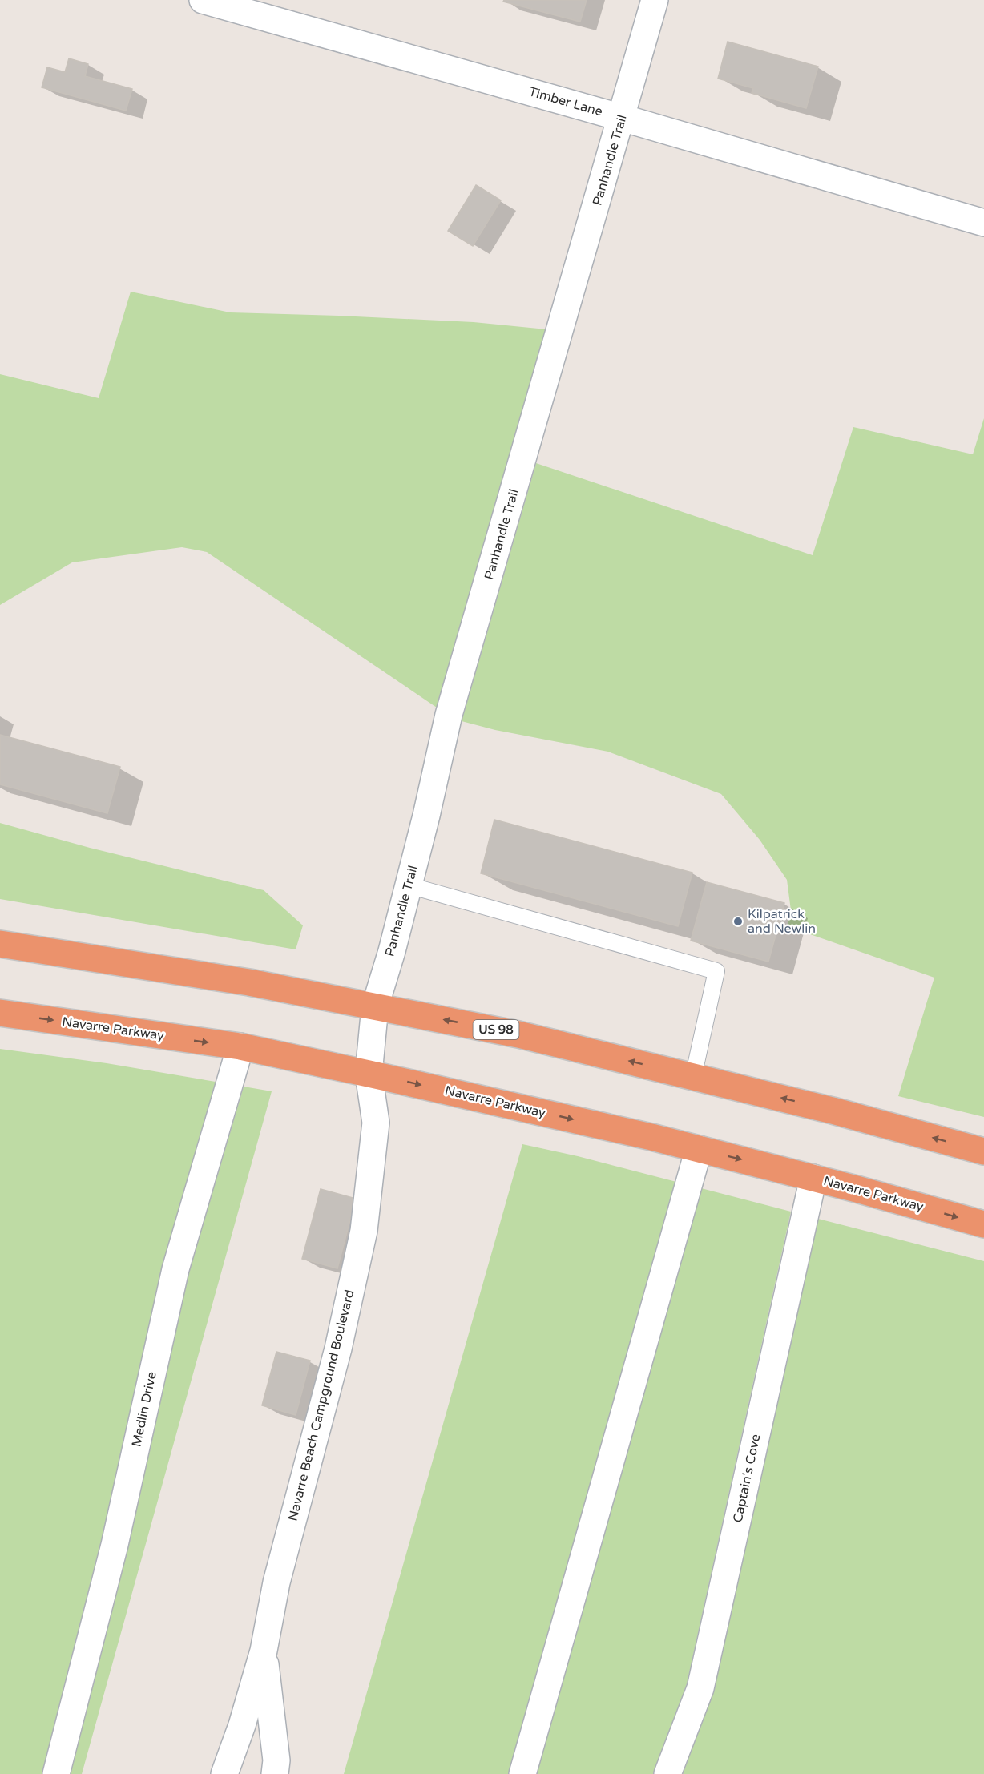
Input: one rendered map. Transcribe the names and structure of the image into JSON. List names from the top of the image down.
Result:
{
  "streets": {
    "highway": ["Navarre Parkway", "US 98"],
    "street": [
      "Timber Lane",
      "Panhandle Trail",
      "Navarre Beach Campground Boulevard",
      "Medlin Drive",
      "Captain's Cove"
    ]
  },
  "crossings": [
    ["Timber Lane", "Panhandle Trail"],
    ["Panhandle Trail", "Navarre Parkway"],
    ["Panhandle Trail", "US 98"],
    ["Panhandle Trail", "Navarre Beach Campground Boulevard"],
    ["Navarre Parkway", "Navarre Beach Campground Boulevard"],
    ["Navarre Parkway", "Medlin Drive"],
    ["Navarre Parkway", "Captain's Cove"]
  ],
  "places": ["Kilpatrick and Newlin"]
}
